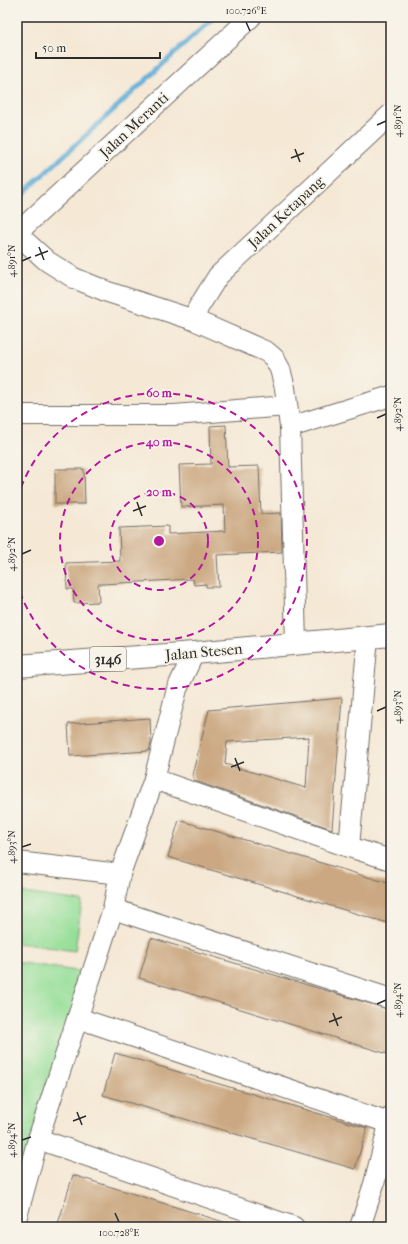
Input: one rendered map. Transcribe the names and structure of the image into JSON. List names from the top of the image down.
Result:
{
  "streets": {
    "main road": ["Jalan Stesen", "3146"],
    "street": ["Jalan Meranti", "Jalan Ketapang"]
  },
  "scale_bar": "50 m",
  "coordinates": [
    "100.726°E",
    "4.891°N",
    "4.892°N",
    "4.893°N",
    "4.894°N",
    "100.728°E"
  ],
  "rings": ["60 m", "40 m", "20 m"]
}
